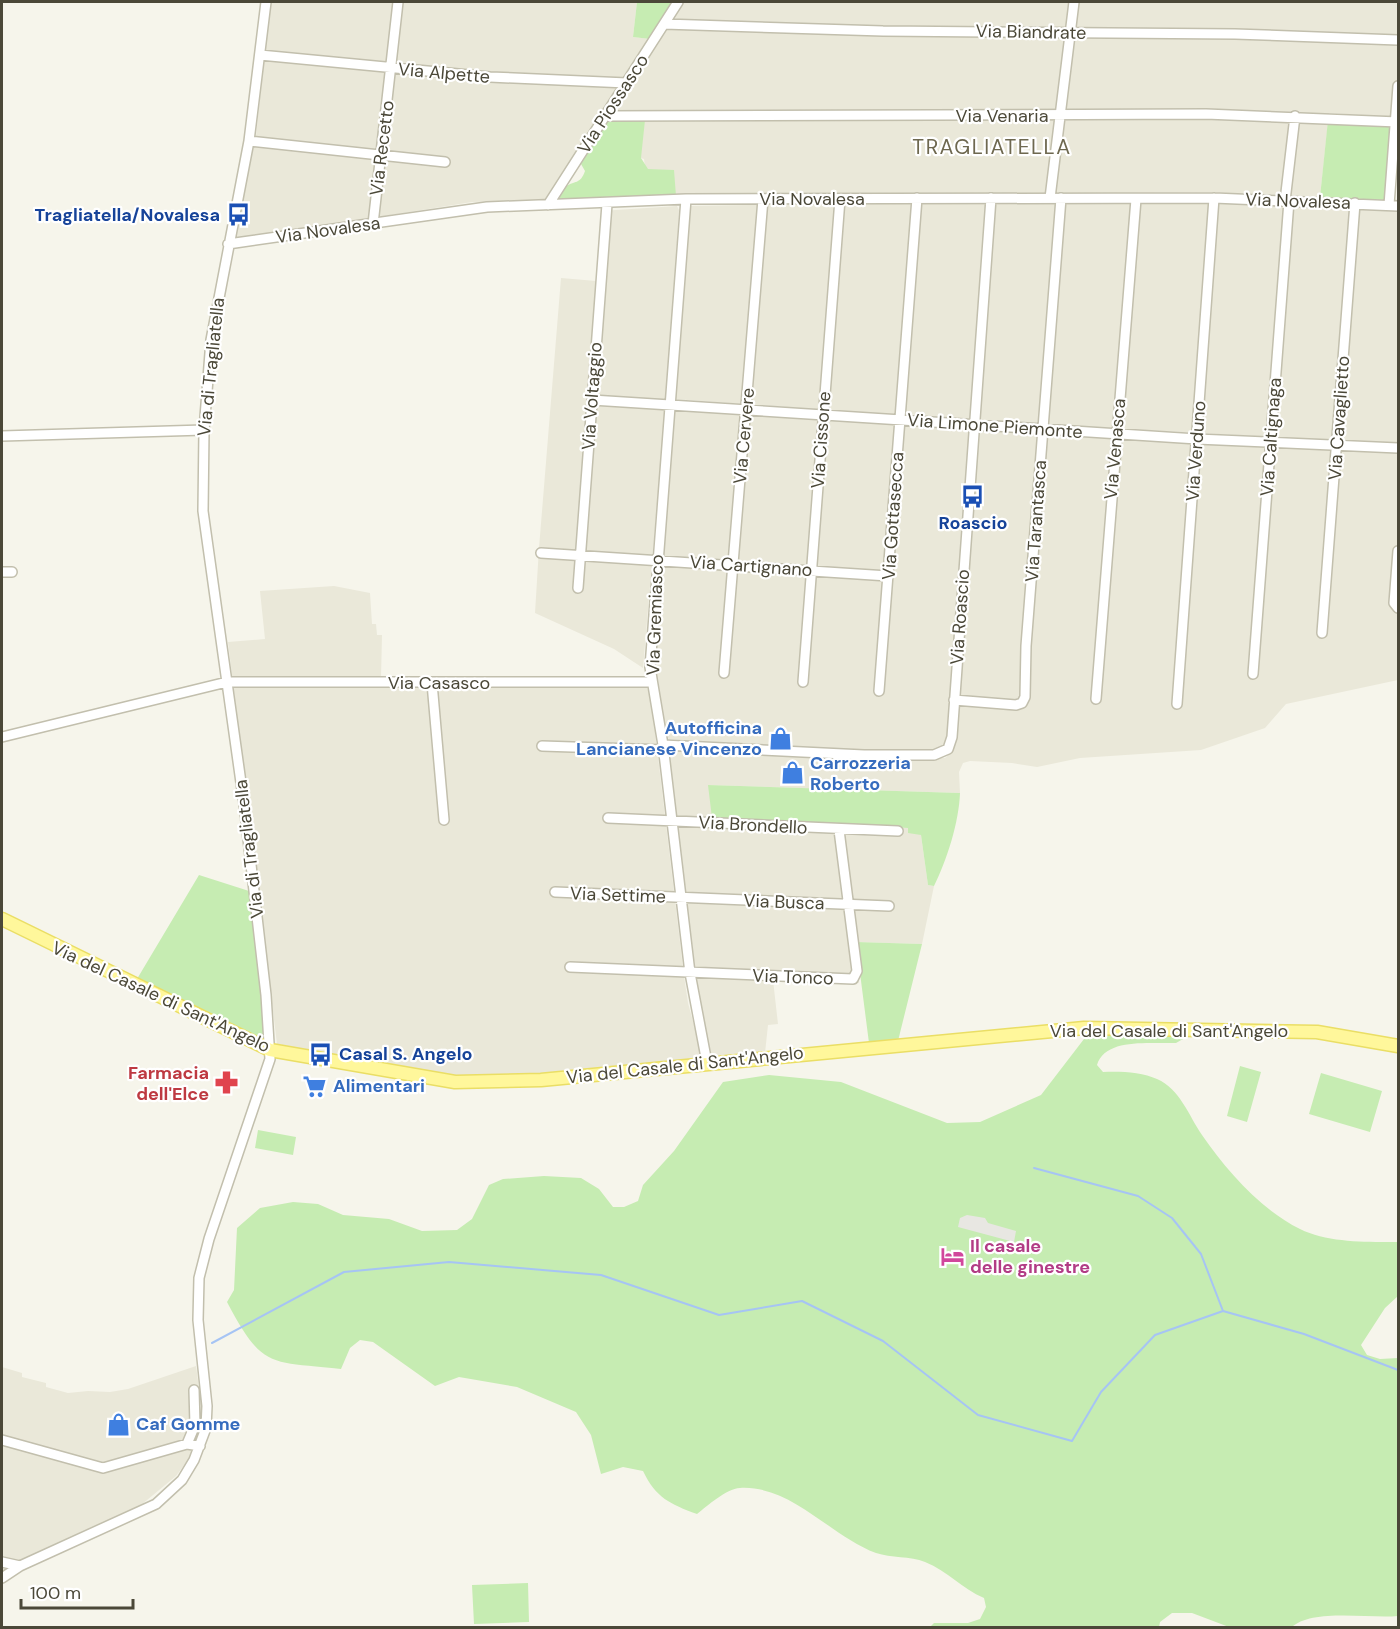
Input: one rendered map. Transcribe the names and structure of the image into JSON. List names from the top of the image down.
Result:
{
  "streets": {
    "main road": ["Via del Casale di Sant'Angelo"],
    "street": [
      "Via Biandrate",
      "Via Alpette",
      "Via Piossasco",
      "Via Venaria",
      "Via Recetto",
      "Via Novalesa",
      "Via di Tragliatella",
      "Via Voltaggio",
      "Via Cavaglietto",
      "Via Limone Piemonte",
      "Via Cervere",
      "Via Caltignaga",
      "Via Cissone",
      "Via Venasca",
      "Via Verduno",
      "Via Gottasecca",
      "Via Tarantasca",
      "Via Cartignano",
      "Via Gremiasco",
      "Via Roascio",
      "Via Casasco",
      "Via Brondello",
      "Via Settime",
      "Via Busca",
      "Via Tonco"
    ]
  },
  "crossings": [
    ["Via Biandrate", "Via Piossasco"],
    ["Via Alpette", "Via Piossasco"],
    ["Via Alpette", "Via Recetto"],
    ["Via Alpette", "Via di Tragliatella"],
    ["Via Piossasco", "Via Venaria"],
    ["Via Piossasco", "Via Novalesa"],
    ["Via Venaria", "Via Caltignaga"],
    ["Via Recetto", "Via Novalesa"],
    ["Via Novalesa", "Via di Tragliatella"],
    ["Via Novalesa", "Via Voltaggio"],
    ["Via Novalesa", "Via Cavaglietto"],
    ["Via Novalesa", "Via Cervere"],
    ["Via Novalesa", "Via Caltignaga"],
    ["Via Novalesa", "Via Cissone"],
    ["Via Novalesa", "Via Venasca"],
    ["Via Novalesa", "Via Verduno"],
    ["Via Novalesa", "Via Gottasecca"],
    ["Via Novalesa", "Via Tarantasca"],
    ["Via Novalesa", "Via Gremiasco"],
    ["Via Novalesa", "Via Roascio"],
    ["Via di Tragliatella", "Via Casasco"],
    ["Via di Tragliatella", "Via del Casale di Sant'Angelo"],
    ["Via Voltaggio", "Via Limone Piemonte"],
    ["Via Voltaggio", "Via Cartignano"],
    ["Via Cavaglietto", "Via Limone Piemonte"],
    ["Via Limone Piemonte", "Via Cervere"],
    ["Via Limone Piemonte", "Via Caltignaga"],
    ["Via Limone Piemonte", "Via Cissone"],
    ["Via Limone Piemonte", "Via Venasca"],
    ["Via Limone Piemonte", "Via Verduno"],
    ["Via Limone Piemonte", "Via Gottasecca"],
    ["Via Limone Piemonte", "Via Tarantasca"],
    ["Via Limone Piemonte", "Via Gremiasco"],
    ["Via Limone Piemonte", "Via Roascio"],
    ["Via Cervere", "Via Cartignano"],
    ["Via Cissone", "Via Cartignano"],
    ["Via Gottasecca", "Via Cartignano"],
    ["Via Tarantasca", "Via Roascio"],
    ["Via Cartignano", "Via Gremiasco"],
    ["Via Gremiasco", "Via Roascio"],
    ["Via Gremiasco", "Via Casasco"],
    ["Via Gremiasco", "Via Brondello"],
    ["Via Gremiasco", "Via Settime"],
    ["Via Gremiasco", "Via Busca"],
    ["Via Gremiasco", "Via Tonco"],
    ["Via Gremiasco", "Via del Casale di Sant'Angelo"],
    ["Via Brondello", "Via Tonco"],
    ["Via Settime", "Via Busca"],
    ["Via Busca", "Via Tonco"]
  ],
  "districts": ["TRAGLIATELLA"],
  "places": {
    "bus stop": ["Tragliatella/Novalesa", "Roascio", "Casal S. Angelo"],
    "shop": ["Autofficina Lancianese Vincenzo", "Carrozzeria Roberto", "Caf Gomme"],
    "pharmacy": ["Farmacia dell'Elce"],
    "supermarket": ["Alimentari"],
    "hotel": ["Il casale delle ginestre"]
  },
  "scale_bar": "100 m"
}
